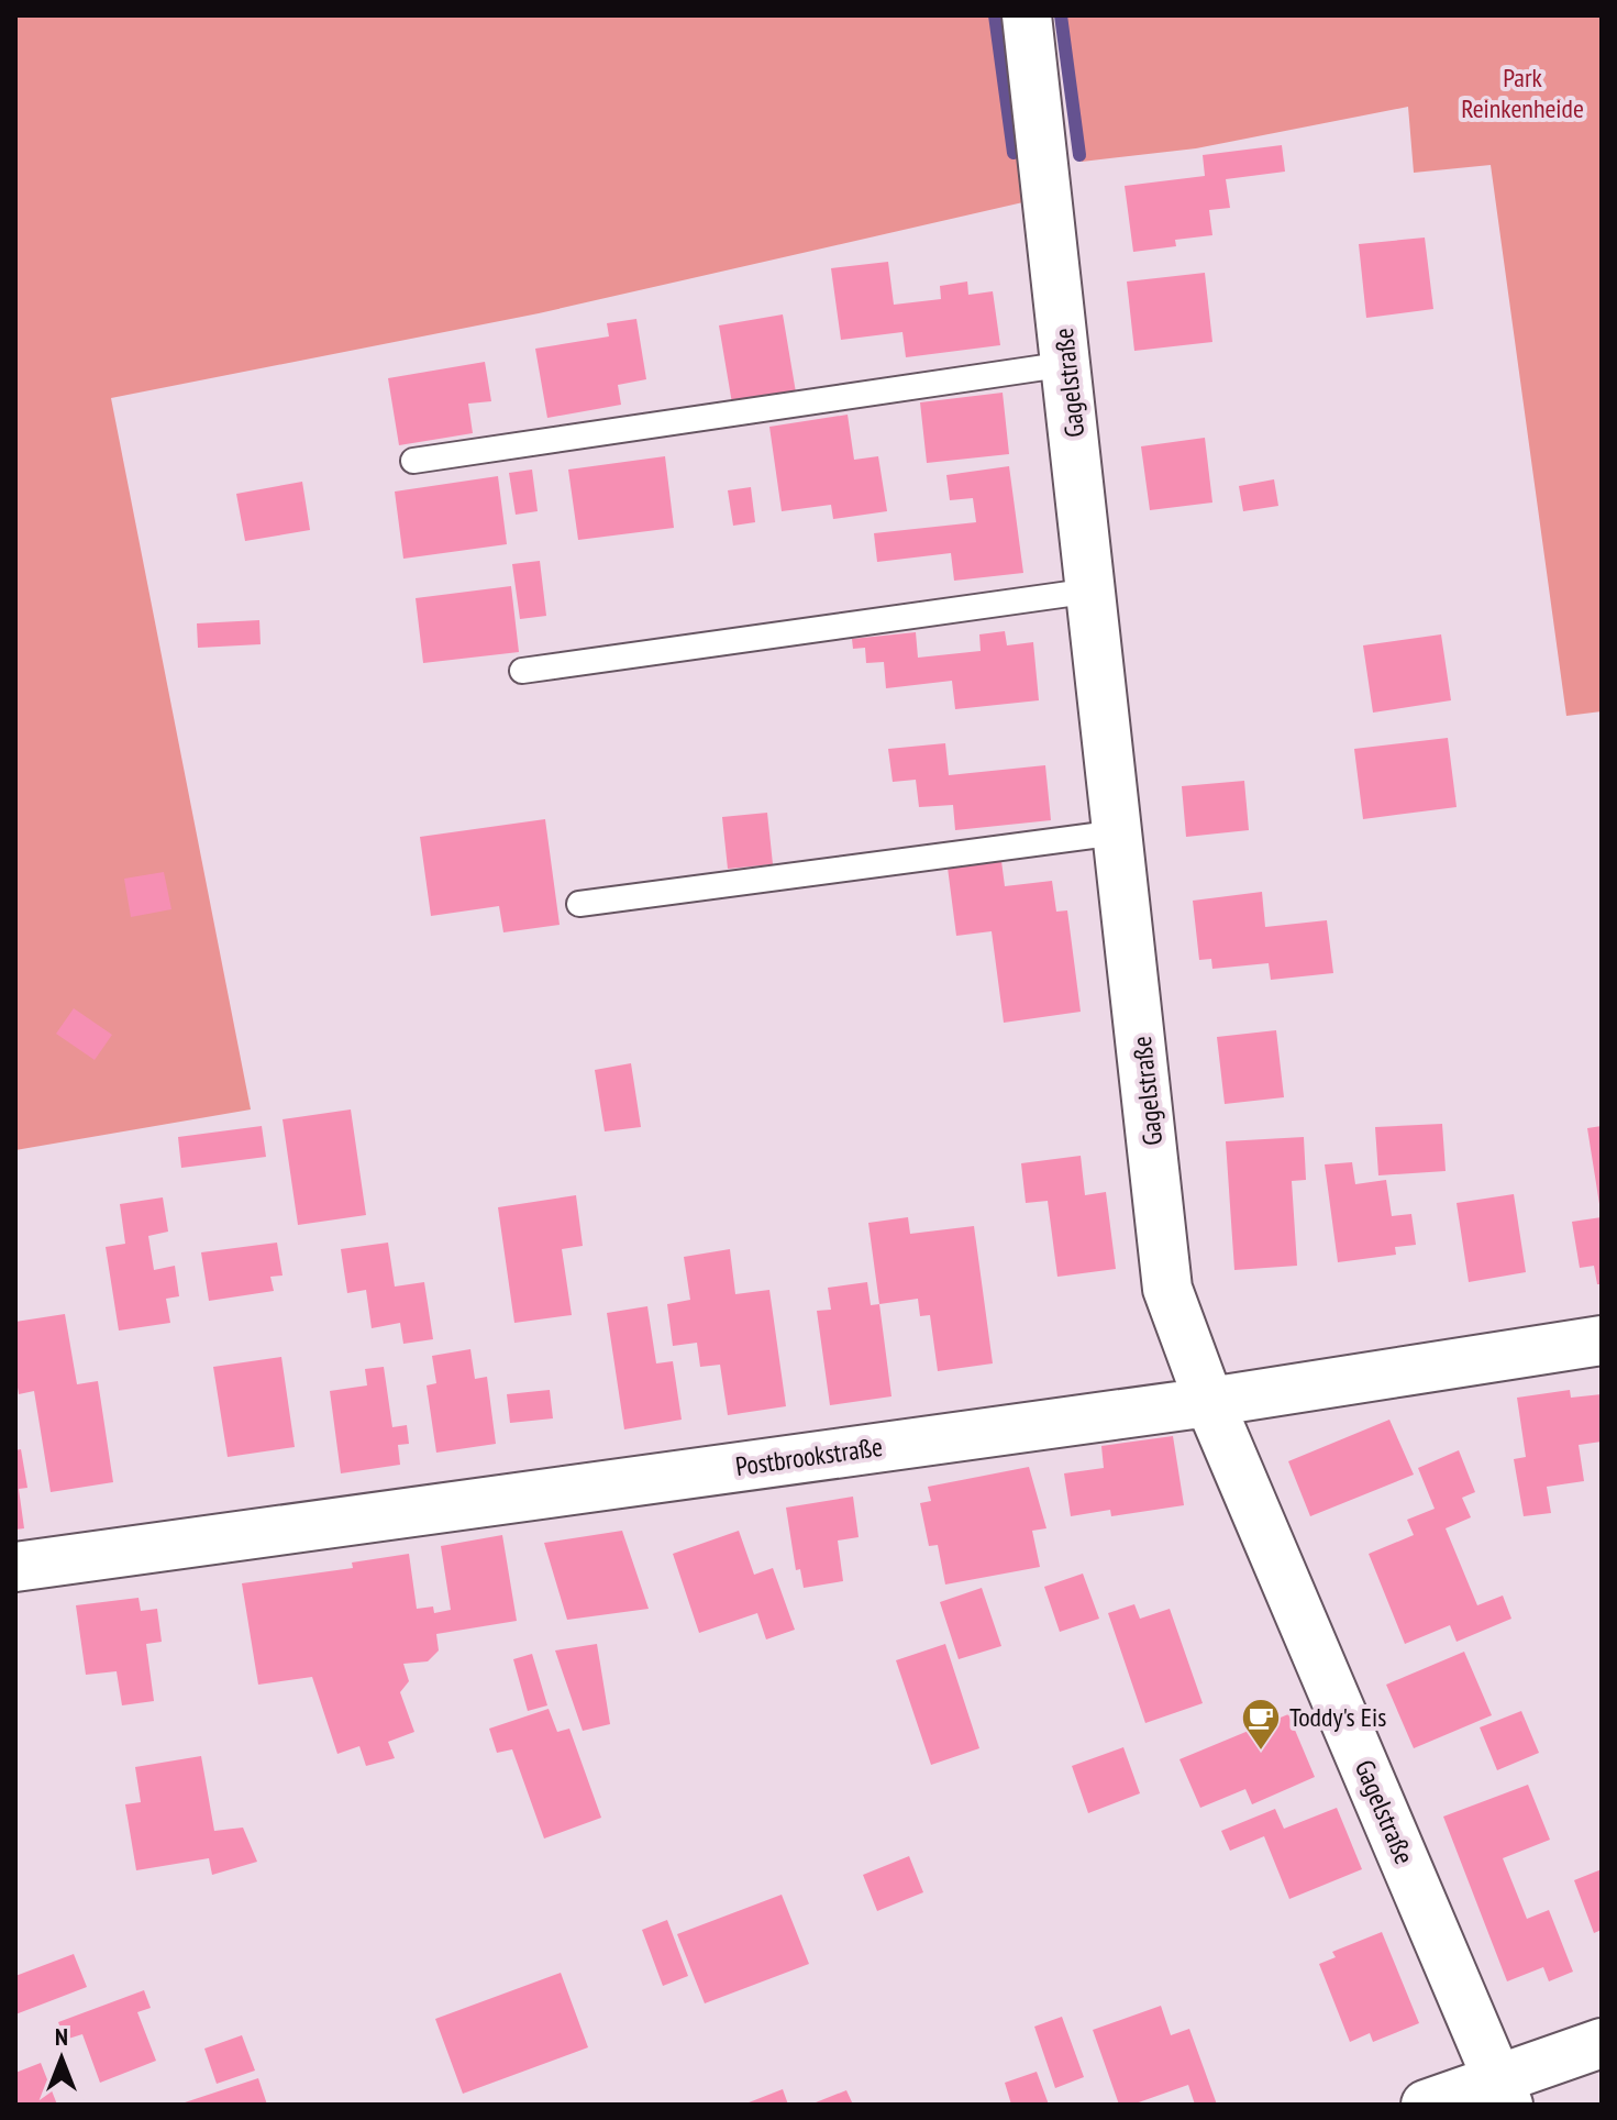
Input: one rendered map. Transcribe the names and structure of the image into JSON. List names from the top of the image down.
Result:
{
  "streets": {
    "street": ["Gagelstraße", "Postbrookstraße"]
  },
  "crossings": [
    ["Gagelstraße", "Postbrookstraße"]
  ],
  "parks": ["Park Reinkenheide"],
  "places": {
    "cafe": ["Toddy's Eis"]
  },
  "north": "top"
}
